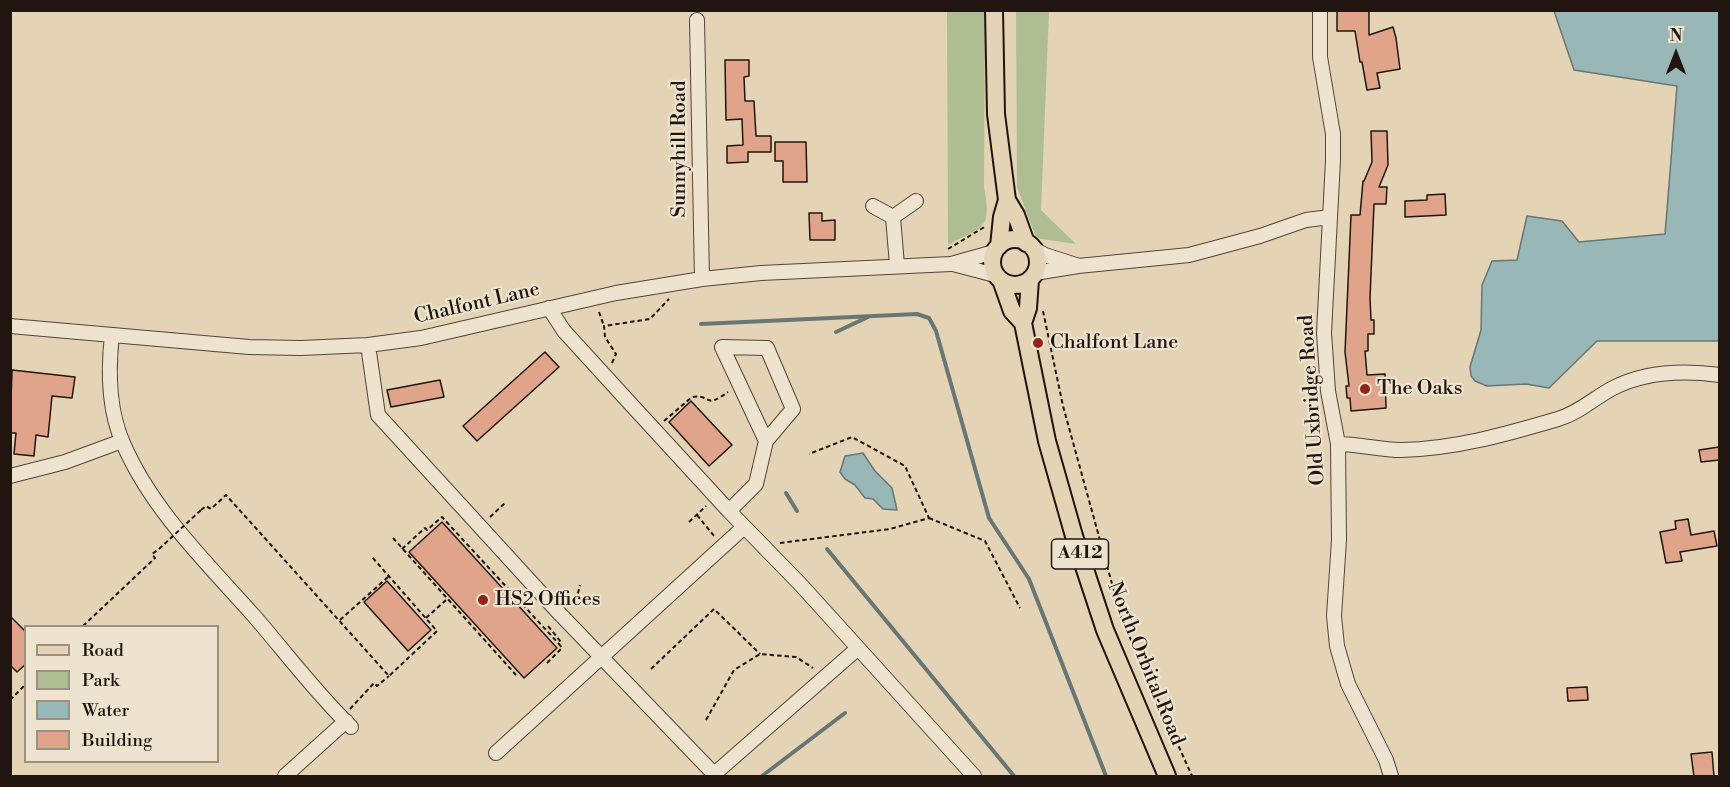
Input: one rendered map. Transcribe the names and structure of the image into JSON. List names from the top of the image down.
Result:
{
  "streets": {
    "main road": ["A412", "North Orbital Road"],
    "street": ["Sunnyhill Road", "Chalfont Lane", "Old Uxbridge Road"]
  },
  "crossings": [
    ["Sunnyhill Road", "Chalfont Lane"],
    ["Chalfont Lane", "North Orbital Road"]
  ],
  "places": ["Chalfont Lane", "The Oaks", "HS2 Offices"],
  "legend": [
    "Road",
    "Park",
    "Water",
    "Building"
  ],
  "north": "top"
}
